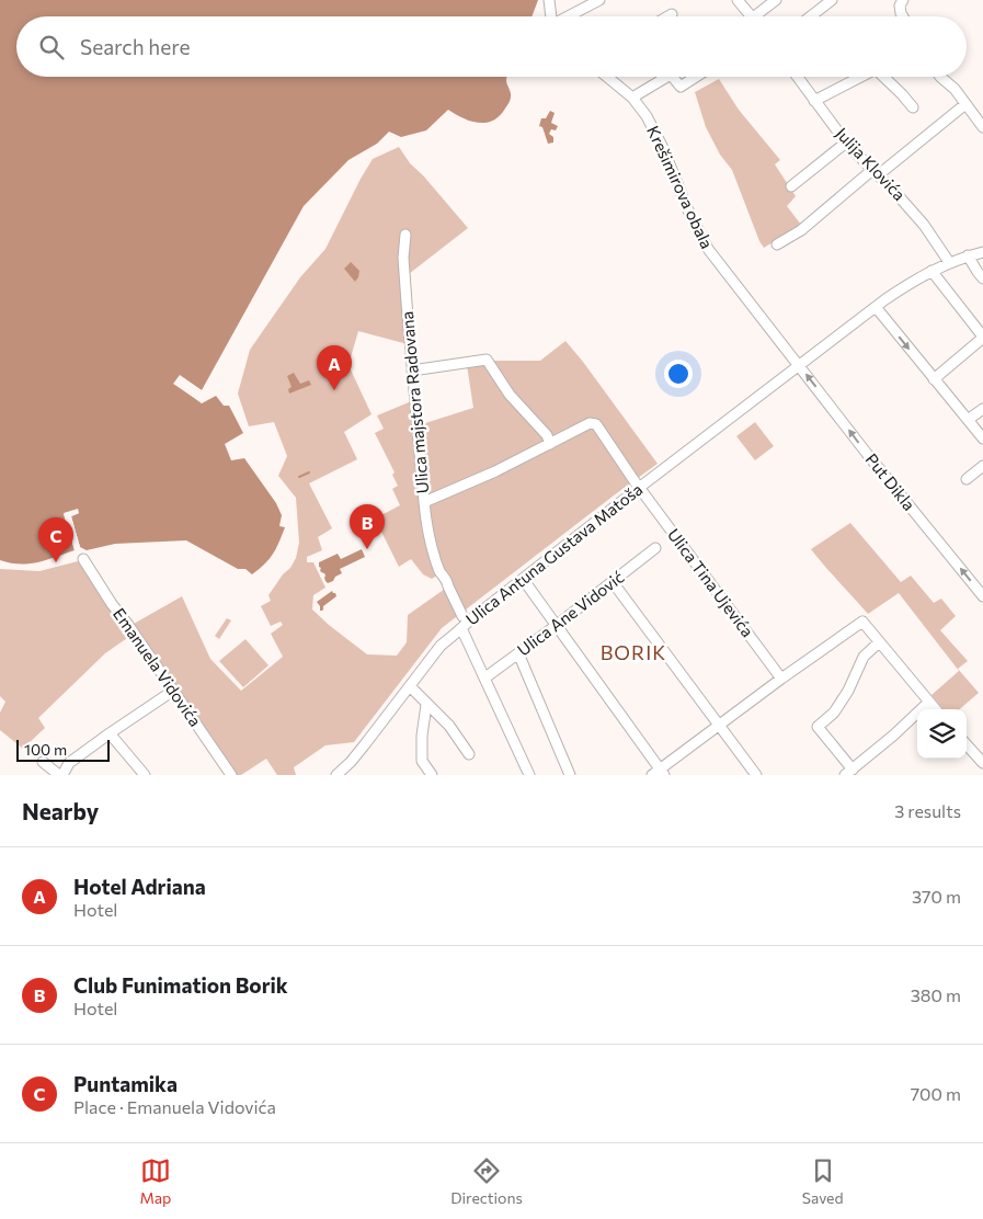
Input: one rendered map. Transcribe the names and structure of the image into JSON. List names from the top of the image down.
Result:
{
  "streets": {
    "street": [
      "Julija Klovića",
      "Krešimirova obala",
      "Ulica majstora Radovana",
      "Put Dikla",
      "Ulica Antuna Gustava Matoša",
      "Ulica Tina Ujevića",
      "Ulica Ane Vidović",
      "Emanuela Vidovića"
    ]
  },
  "crossings": [
    ["Julija Klovića", "Ulica Antuna Gustava Matoša"],
    ["Krešimirova obala", "Put Dikla"],
    ["Krešimirova obala", "Ulica Antuna Gustava Matoša"],
    ["Ulica majstora Radovana", "Ulica Antuna Gustava Matoša"],
    ["Ulica majstora Radovana", "Ulica Tina Ujevića"],
    ["Put Dikla", "Ulica Antuna Gustava Matoša"],
    ["Ulica Antuna Gustava Matoša", "Ulica Tina Ujevića"]
  ],
  "one_way": ["Put Dikla"],
  "districts": ["BORIK"],
  "scale_bar": "100 m",
  "page": {
    "search": "Search here",
    "pins": ["A", "B", "C"],
    "scale": "100 m",
    "heading": ["Nearby", "3 results"],
    "list": [
      {
        "mark": "A",
        "name": "Hotel Adriana",
        "note": "Hotel",
        "value": "370 m"
      },
      {
        "mark": "B",
        "name": "Club Funimation Borik",
        "note": "Hotel",
        "value": "380 m"
      },
      {
        "mark": "C",
        "name": "Puntamika",
        "note": "Place · Emanuela Vidovića",
        "value": "700 m"
      }
    ],
    "nav": ["Map", "Directions", "Saved"]
  }
}
